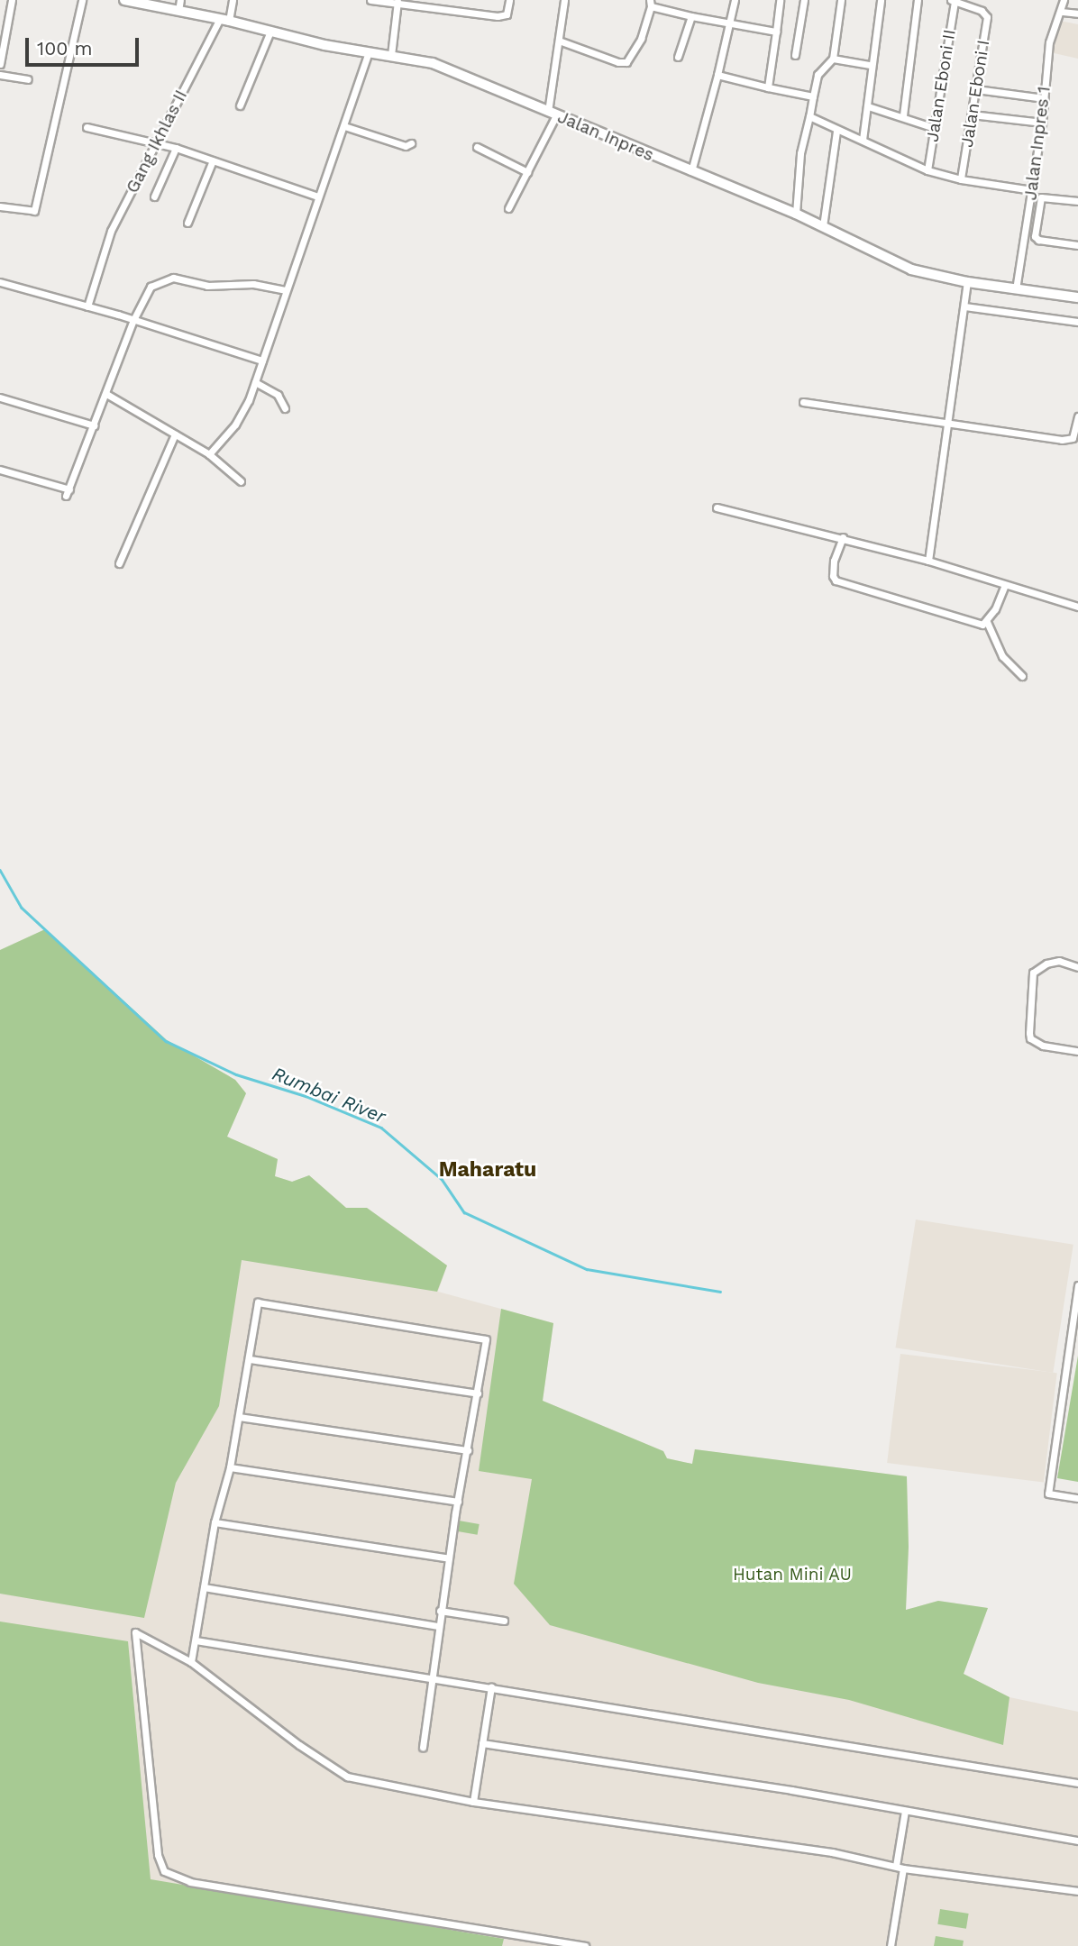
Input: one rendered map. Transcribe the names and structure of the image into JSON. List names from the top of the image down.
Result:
{
  "streets": {
    "main road": ["Jalan Inpres"],
    "street": [
      "Jalan Eboni II",
      "Jalan Eboni I",
      "Gang Ikhlas II",
      "Jalan Inpres 1"
    ]
  },
  "crossings": [
    ["Jalan Eboni II", "Jalan Eboni I"],
    ["Jalan Inpres", "Gang Ikhlas II"],
    ["Jalan Inpres", "Jalan Inpres 1"]
  ],
  "districts": ["Maharatu"],
  "water": ["Rumbai River"],
  "parks": ["Hutan Mini AU"],
  "scale_bar": "100 m"
}
